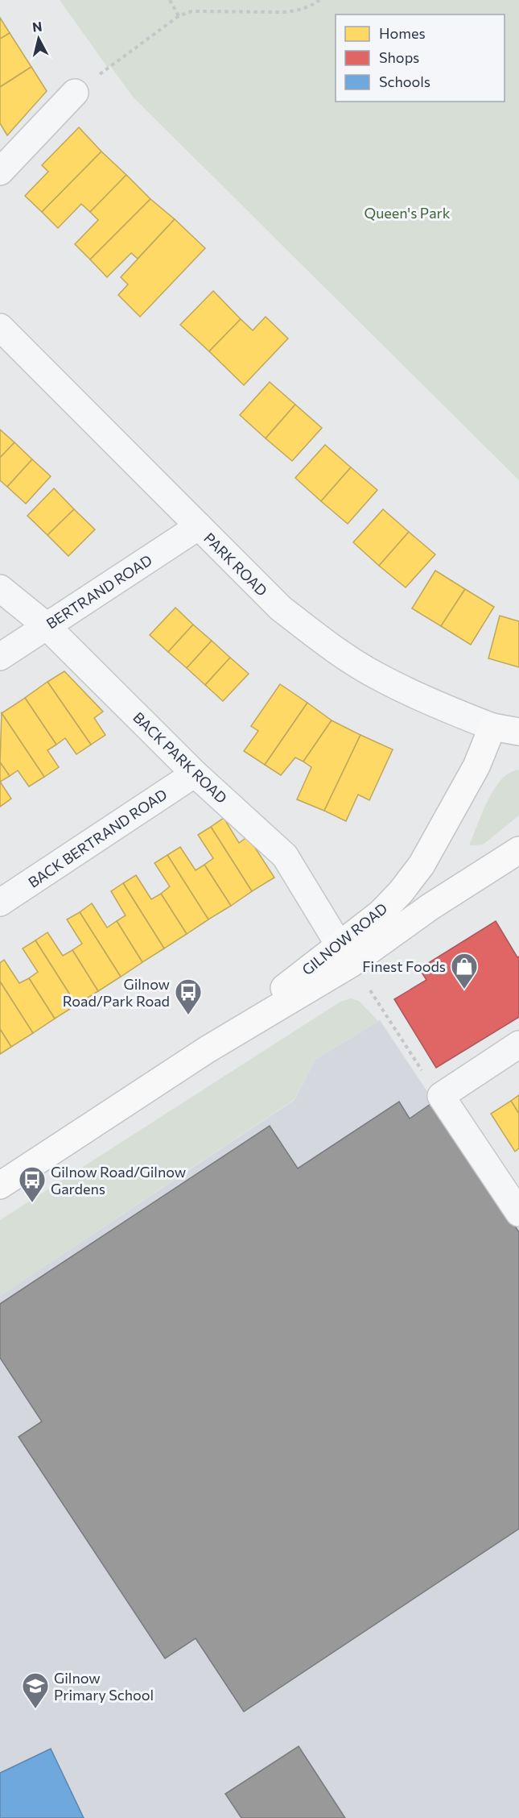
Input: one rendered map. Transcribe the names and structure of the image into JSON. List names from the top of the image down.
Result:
{
  "streets": {
    "main road": ["PARK ROAD", "GILNOW ROAD"],
    "street": ["BERTRAND ROAD", "BACK PARK ROAD", "BACK BERTRAND ROAD"]
  },
  "crossings": [
    ["PARK ROAD", "BERTRAND ROAD"],
    ["PARK ROAD", "GILNOW ROAD"],
    ["BERTRAND ROAD", "BACK PARK ROAD"],
    ["BACK PARK ROAD", "BACK BERTRAND ROAD"],
    ["BACK PARK ROAD", "GILNOW ROAD"]
  ],
  "parks": ["Queen's Park"],
  "places": {
    "shop": ["Finest Foods"],
    "bus stop": ["Gilnow Road/Park Road", "Gilnow Road/Gilnow Gardens"],
    "school or university": ["Gilnow Primary School"]
  },
  "legend": ["Homes", "Shops", "Schools"],
  "north": "top"
}
